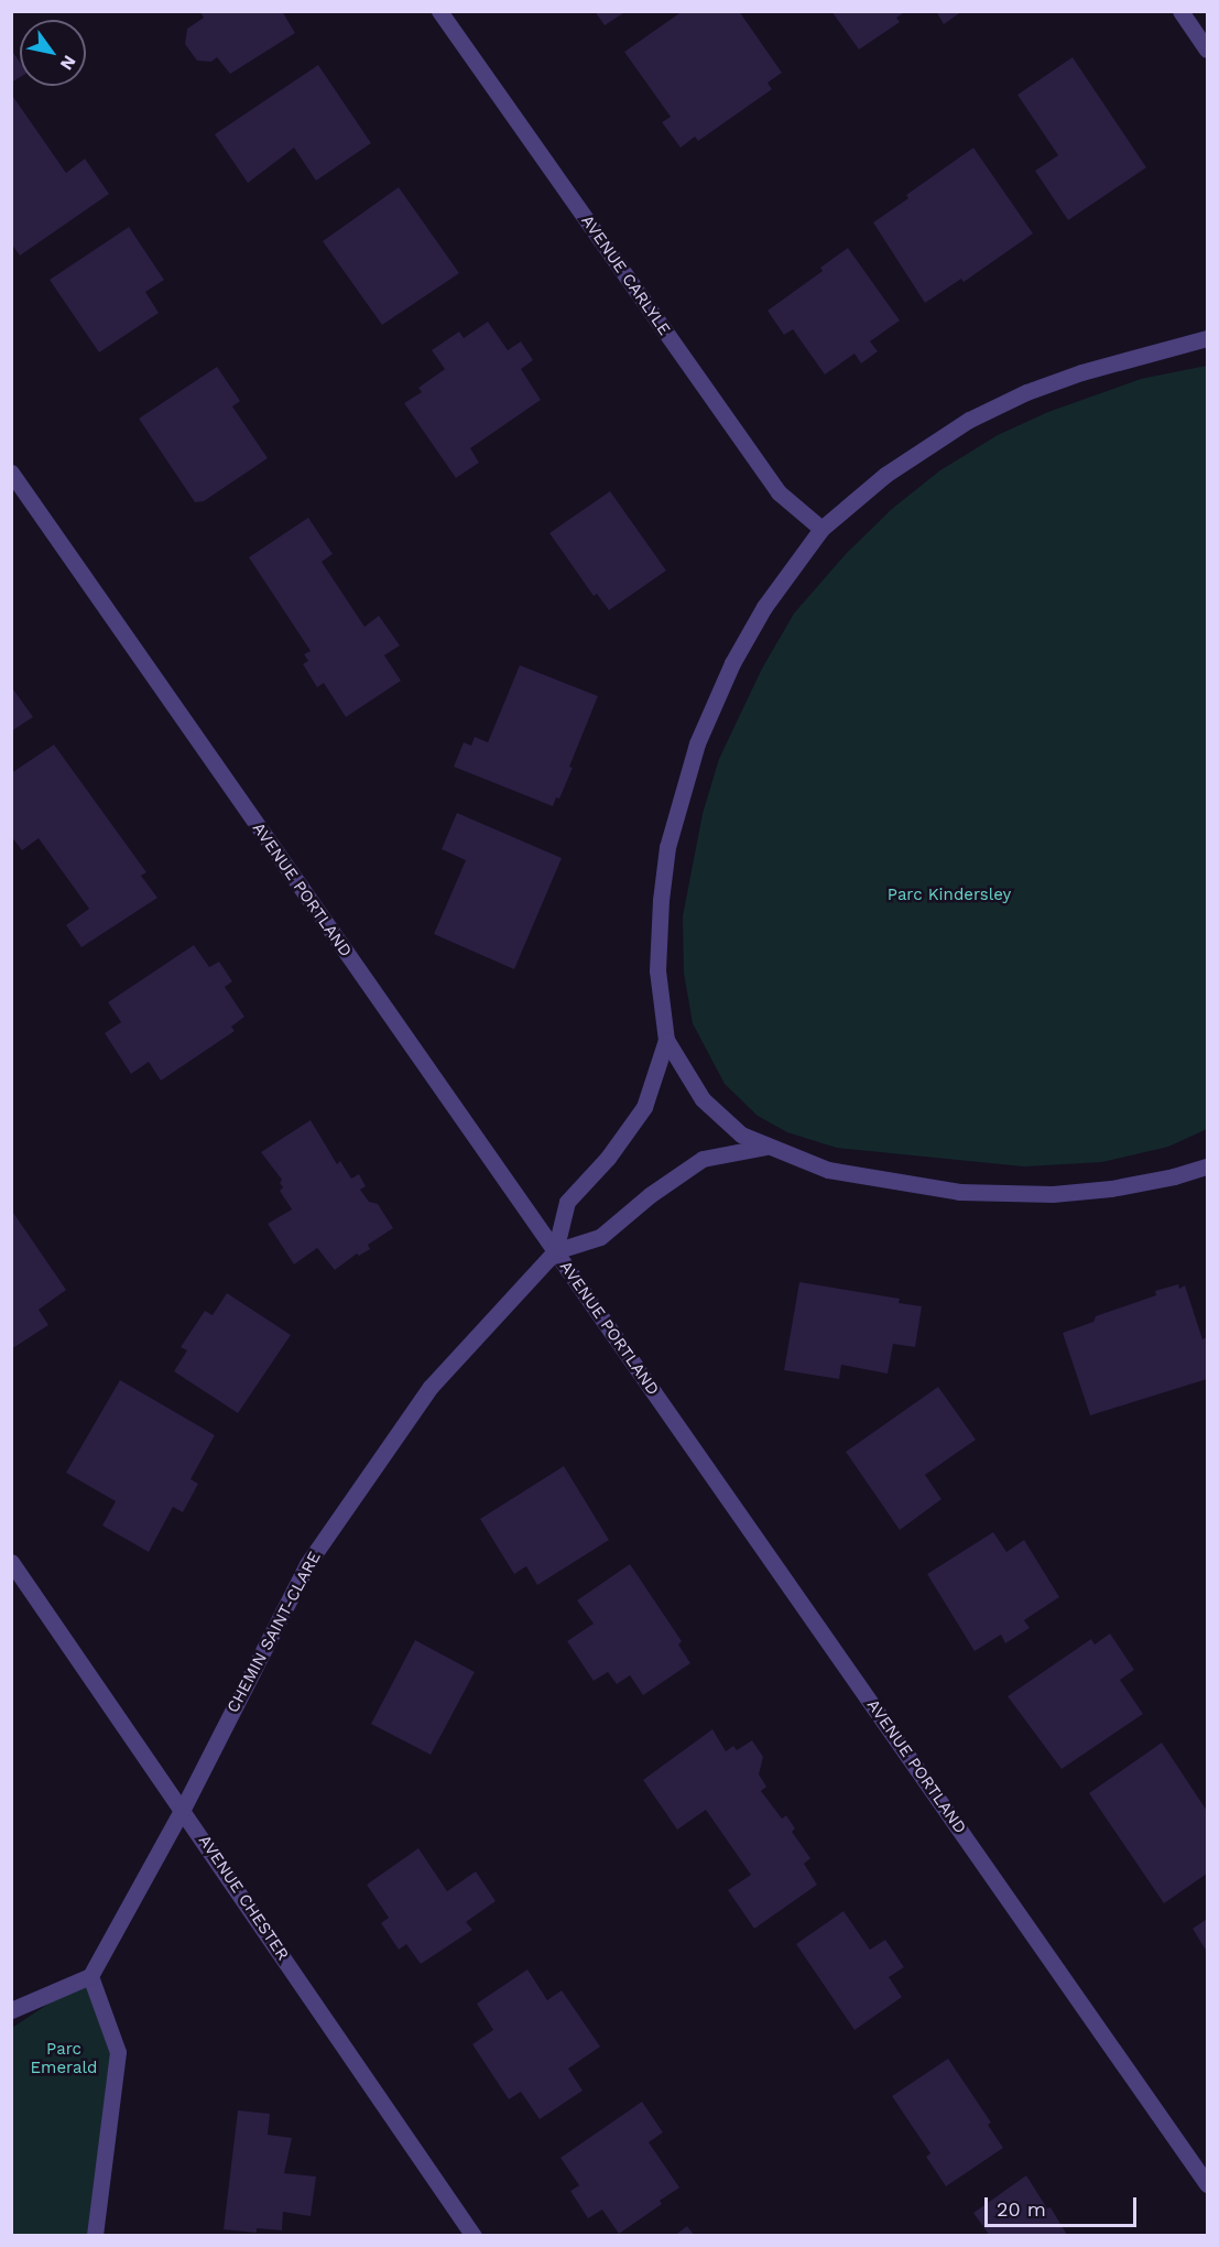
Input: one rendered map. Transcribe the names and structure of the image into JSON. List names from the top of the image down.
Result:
{
  "streets": {
    "street": [
      "AVENUE CARLYLE",
      "AVENUE PORTLAND",
      "CHEMIN SAINT-CLARE",
      "AVENUE CHESTER"
    ]
  },
  "crossings": [
    ["AVENUE CARLYLE", "CHEMIN SAINT-CLARE"],
    ["AVENUE PORTLAND", "CHEMIN SAINT-CLARE"],
    ["CHEMIN SAINT-CLARE", "AVENUE CHESTER"]
  ],
  "parks": ["Parc Kindersley", "Parc Emerald"],
  "scale_bar": "20 m",
  "north": "bottom right"
}
